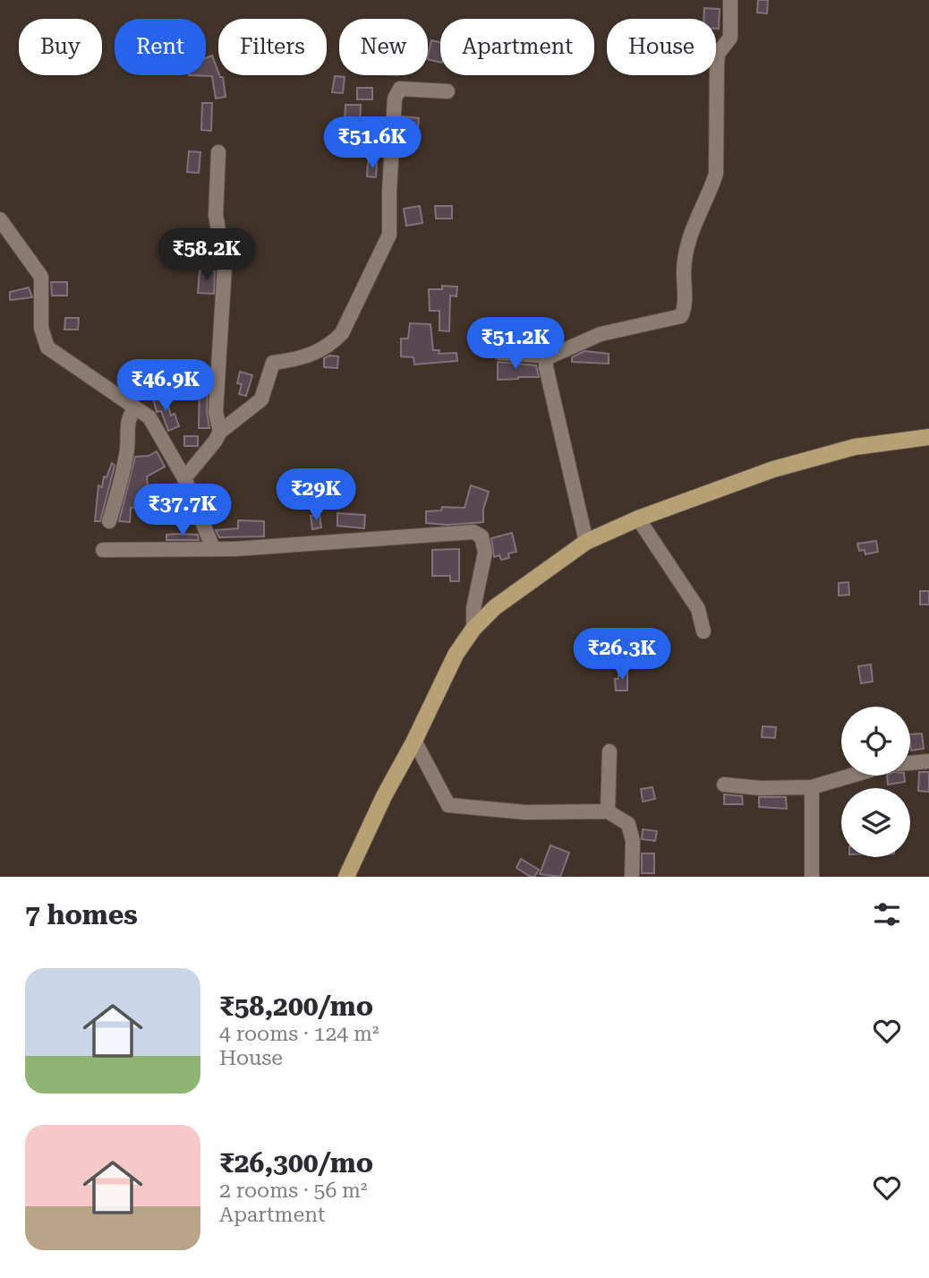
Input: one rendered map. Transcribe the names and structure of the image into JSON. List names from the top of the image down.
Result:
{
  "page": {
    "chip": [
      "Buy",
      "Rent",
      "Filters",
      "New",
      "Apartment",
      "House"
    ],
    "price": [
      "₹51.6K",
      "₹58.2K",
      "₹51.2K",
      "₹46.9K",
      "₹29K",
      "₹37.7K",
      "₹26.3K"
    ],
    "heading": "7 homes",
    "list": [
      {
        "name": "₹58,200/mo",
        "note": "4 rooms · 124 m² · House"
      },
      {
        "name": "₹26,300/mo",
        "note": "2 rooms · 56 m² · Apartment"
      }
    ]
  }
}
